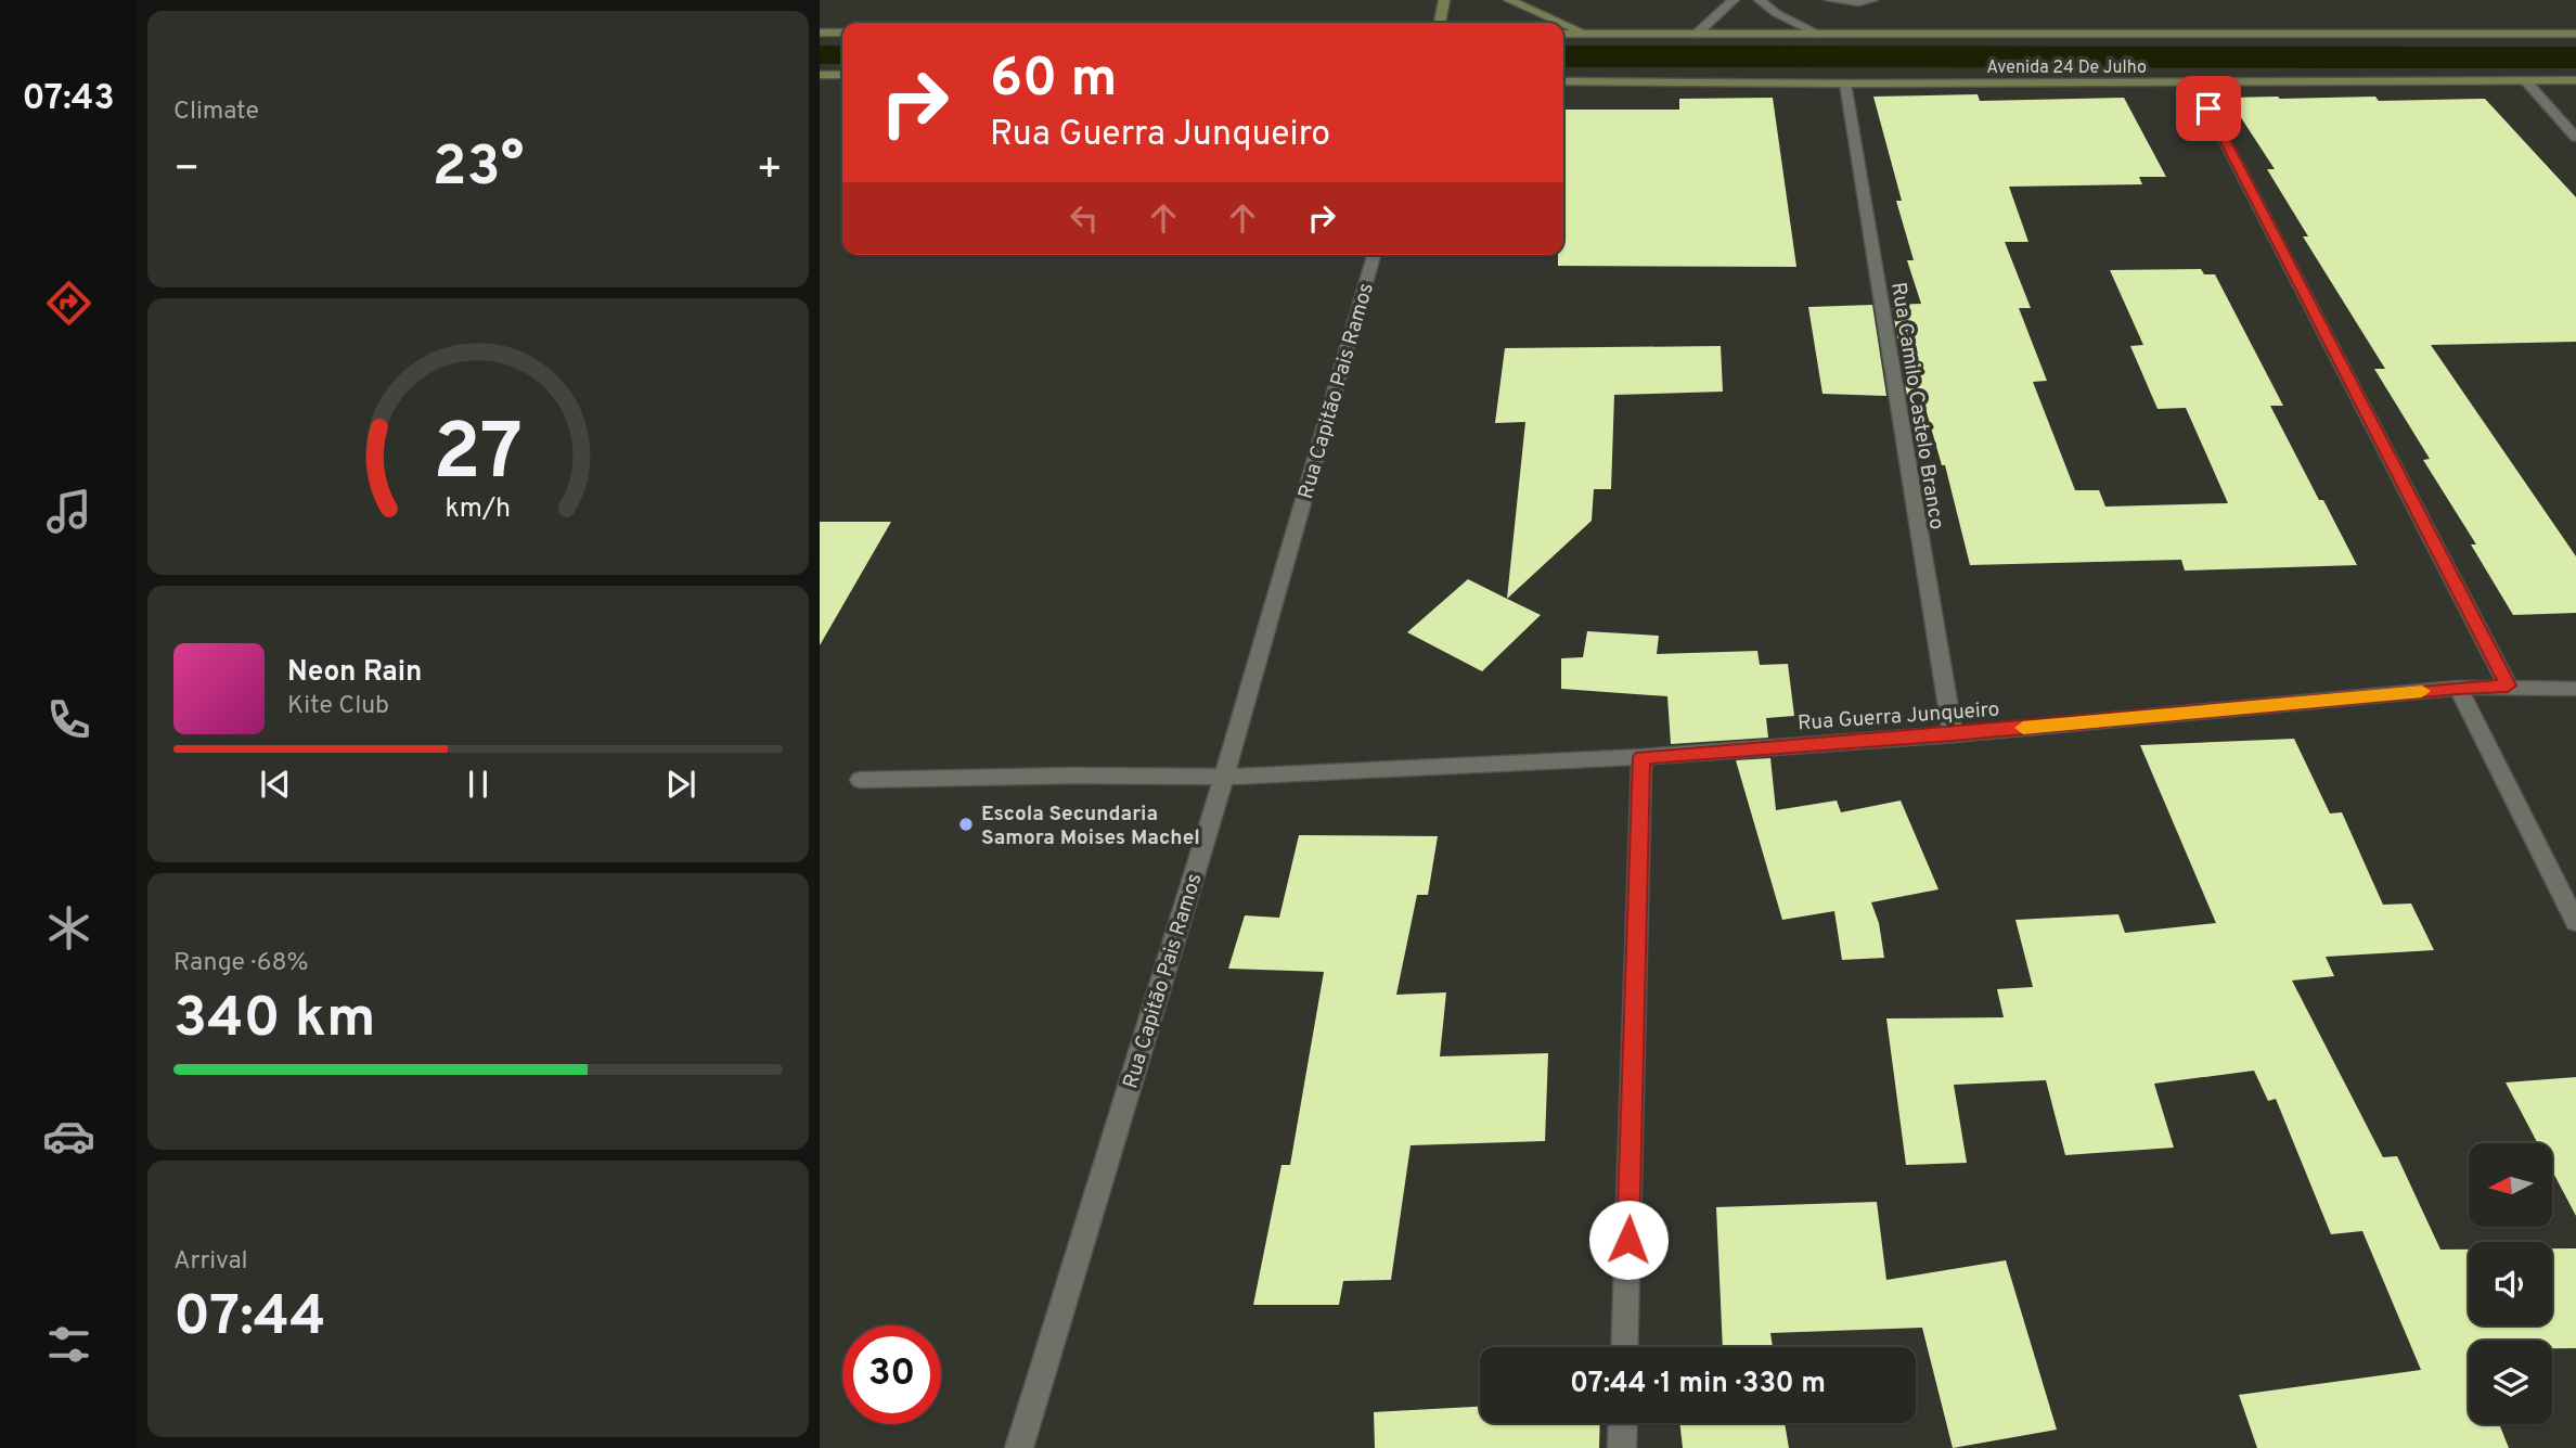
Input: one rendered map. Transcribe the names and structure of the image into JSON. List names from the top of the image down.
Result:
{
  "streets": {
    "street": [
      "Avenida 24 De Julho",
      "Rua Capitão Pais Ramos",
      "Rua Camilo Castelo Branco",
      "Rua Guerra Junqueiro"
    ]
  },
  "crossings": [
    ["Avenida 24 De Julho", "Rua Camilo Castelo Branco"],
    ["Rua Capitão Pais Ramos", "Rua Guerra Junqueiro"],
    ["Rua Camilo Castelo Branco", "Rua Guerra Junqueiro"]
  ],
  "places": ["Escola Secundaria Samora Moises Machel"],
  "north": "left",
  "page": {
    "tabs": "07:43",
    "tile": [
      "Climate",
      ["Range · 68%", "340 km"],
      ["Arrival", "07:44"]
    ],
    "turn": ["60 m", "Rua Guerra Junqueiro"],
    "heat": ["−", "23°", "+"],
    "song": ["Neon Rain", "Kite Club"],
    "limit": "30",
    "trip": "07:44 · 1 min · 330 m",
    "gauge": ["27", "km/h"]
  }
}
